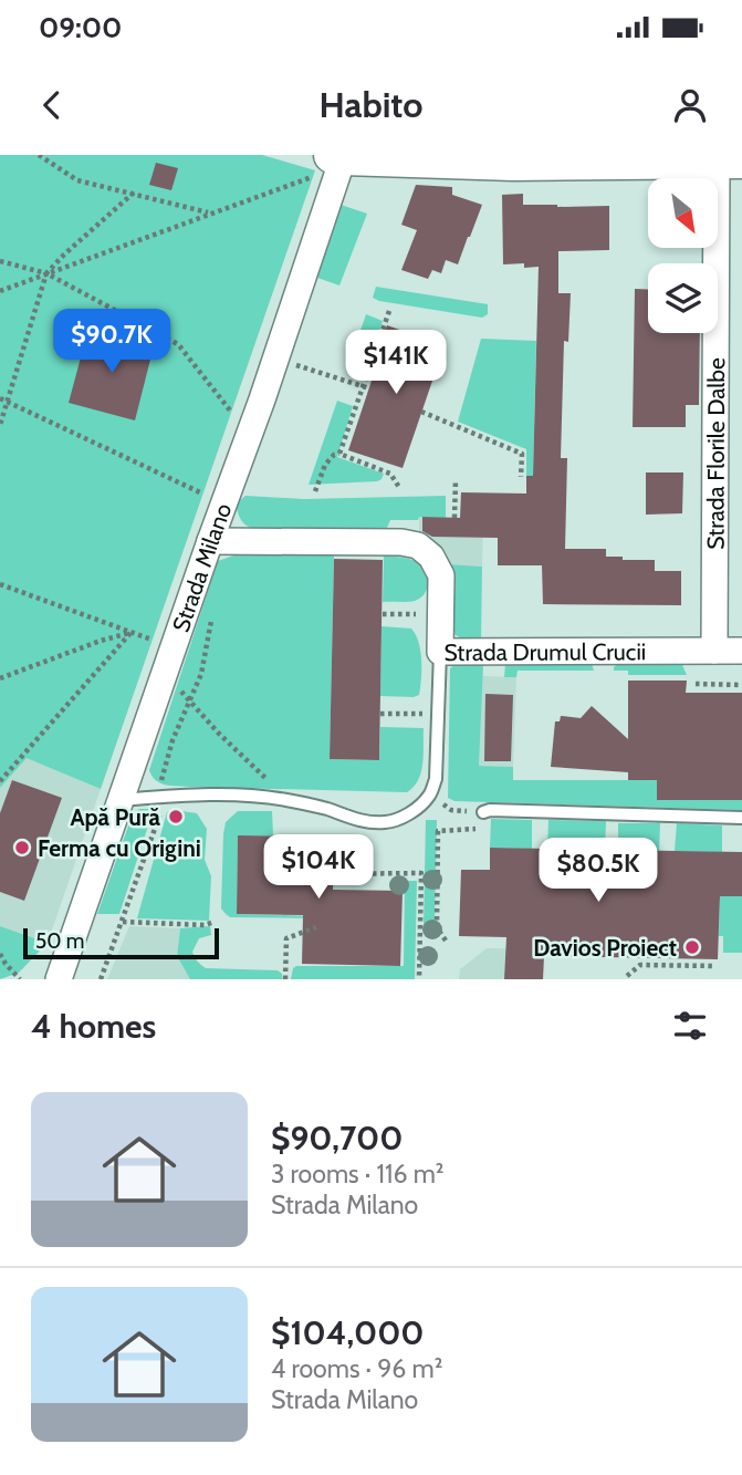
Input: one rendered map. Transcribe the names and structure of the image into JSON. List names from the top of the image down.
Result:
{
  "streets": {
    "street": ["Strada Florile Dalbe", "Strada Milano", "Strada Drumul Crucii"]
  },
  "crossings": [
    ["Strada Florile Dalbe", "Strada Drumul Crucii"],
    ["Strada Milano", "Strada Drumul Crucii"]
  ],
  "places": ["Apă Pură", "Ferma cu Origini", "Davios Proiect"],
  "scale_bar": "50 m",
  "north": "bottom right",
  "page": {
    "status": "09:00",
    "header": "Habito",
    "price": [
      "$90.7K",
      "$141K",
      "$104K",
      "$80.5K"
    ],
    "scale": "50 m",
    "heading": "4 homes",
    "list": [
      {
        "name": "$90,700",
        "note": "3 rooms · 116 m² · Strada Milano"
      },
      {
        "name": "$104,000",
        "note": "4 rooms · 96 m² · Strada Milano"
      }
    ]
  }
}
